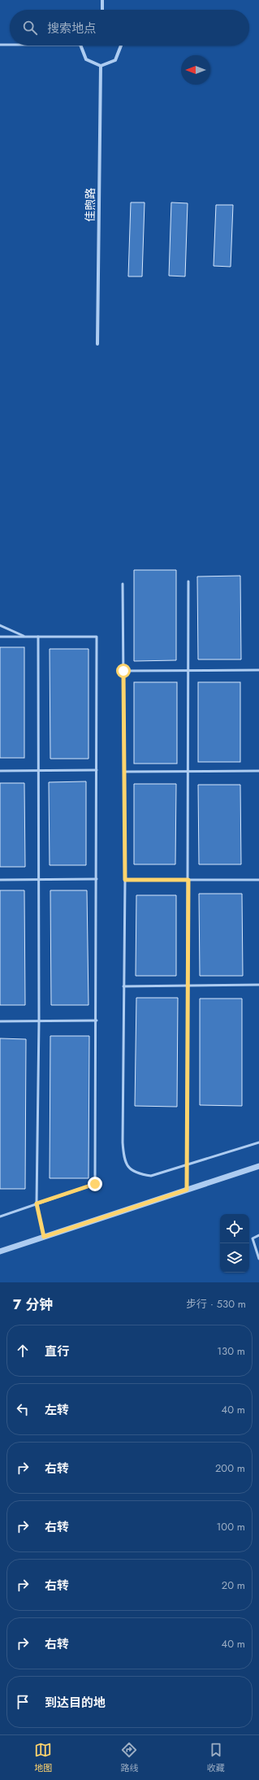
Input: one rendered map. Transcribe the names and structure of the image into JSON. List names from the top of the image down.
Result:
{
  "streets": {
    "street": ["佳煦路"]
  },
  "north": "left",
  "page": {
    "search": "搜索地点",
    "heading": ["7 分钟", "步行 · 530 m"],
    "list": [
      ["直行", "130 m"],
      ["左转", "40 m"],
      ["右转", "200 m"],
      ["右转", "100 m"],
      ["右转", "20 m"],
      ["右转", "40 m"],
      "到达目的地"
    ],
    "nav": ["地图", "路线", "收藏"]
  }
}
